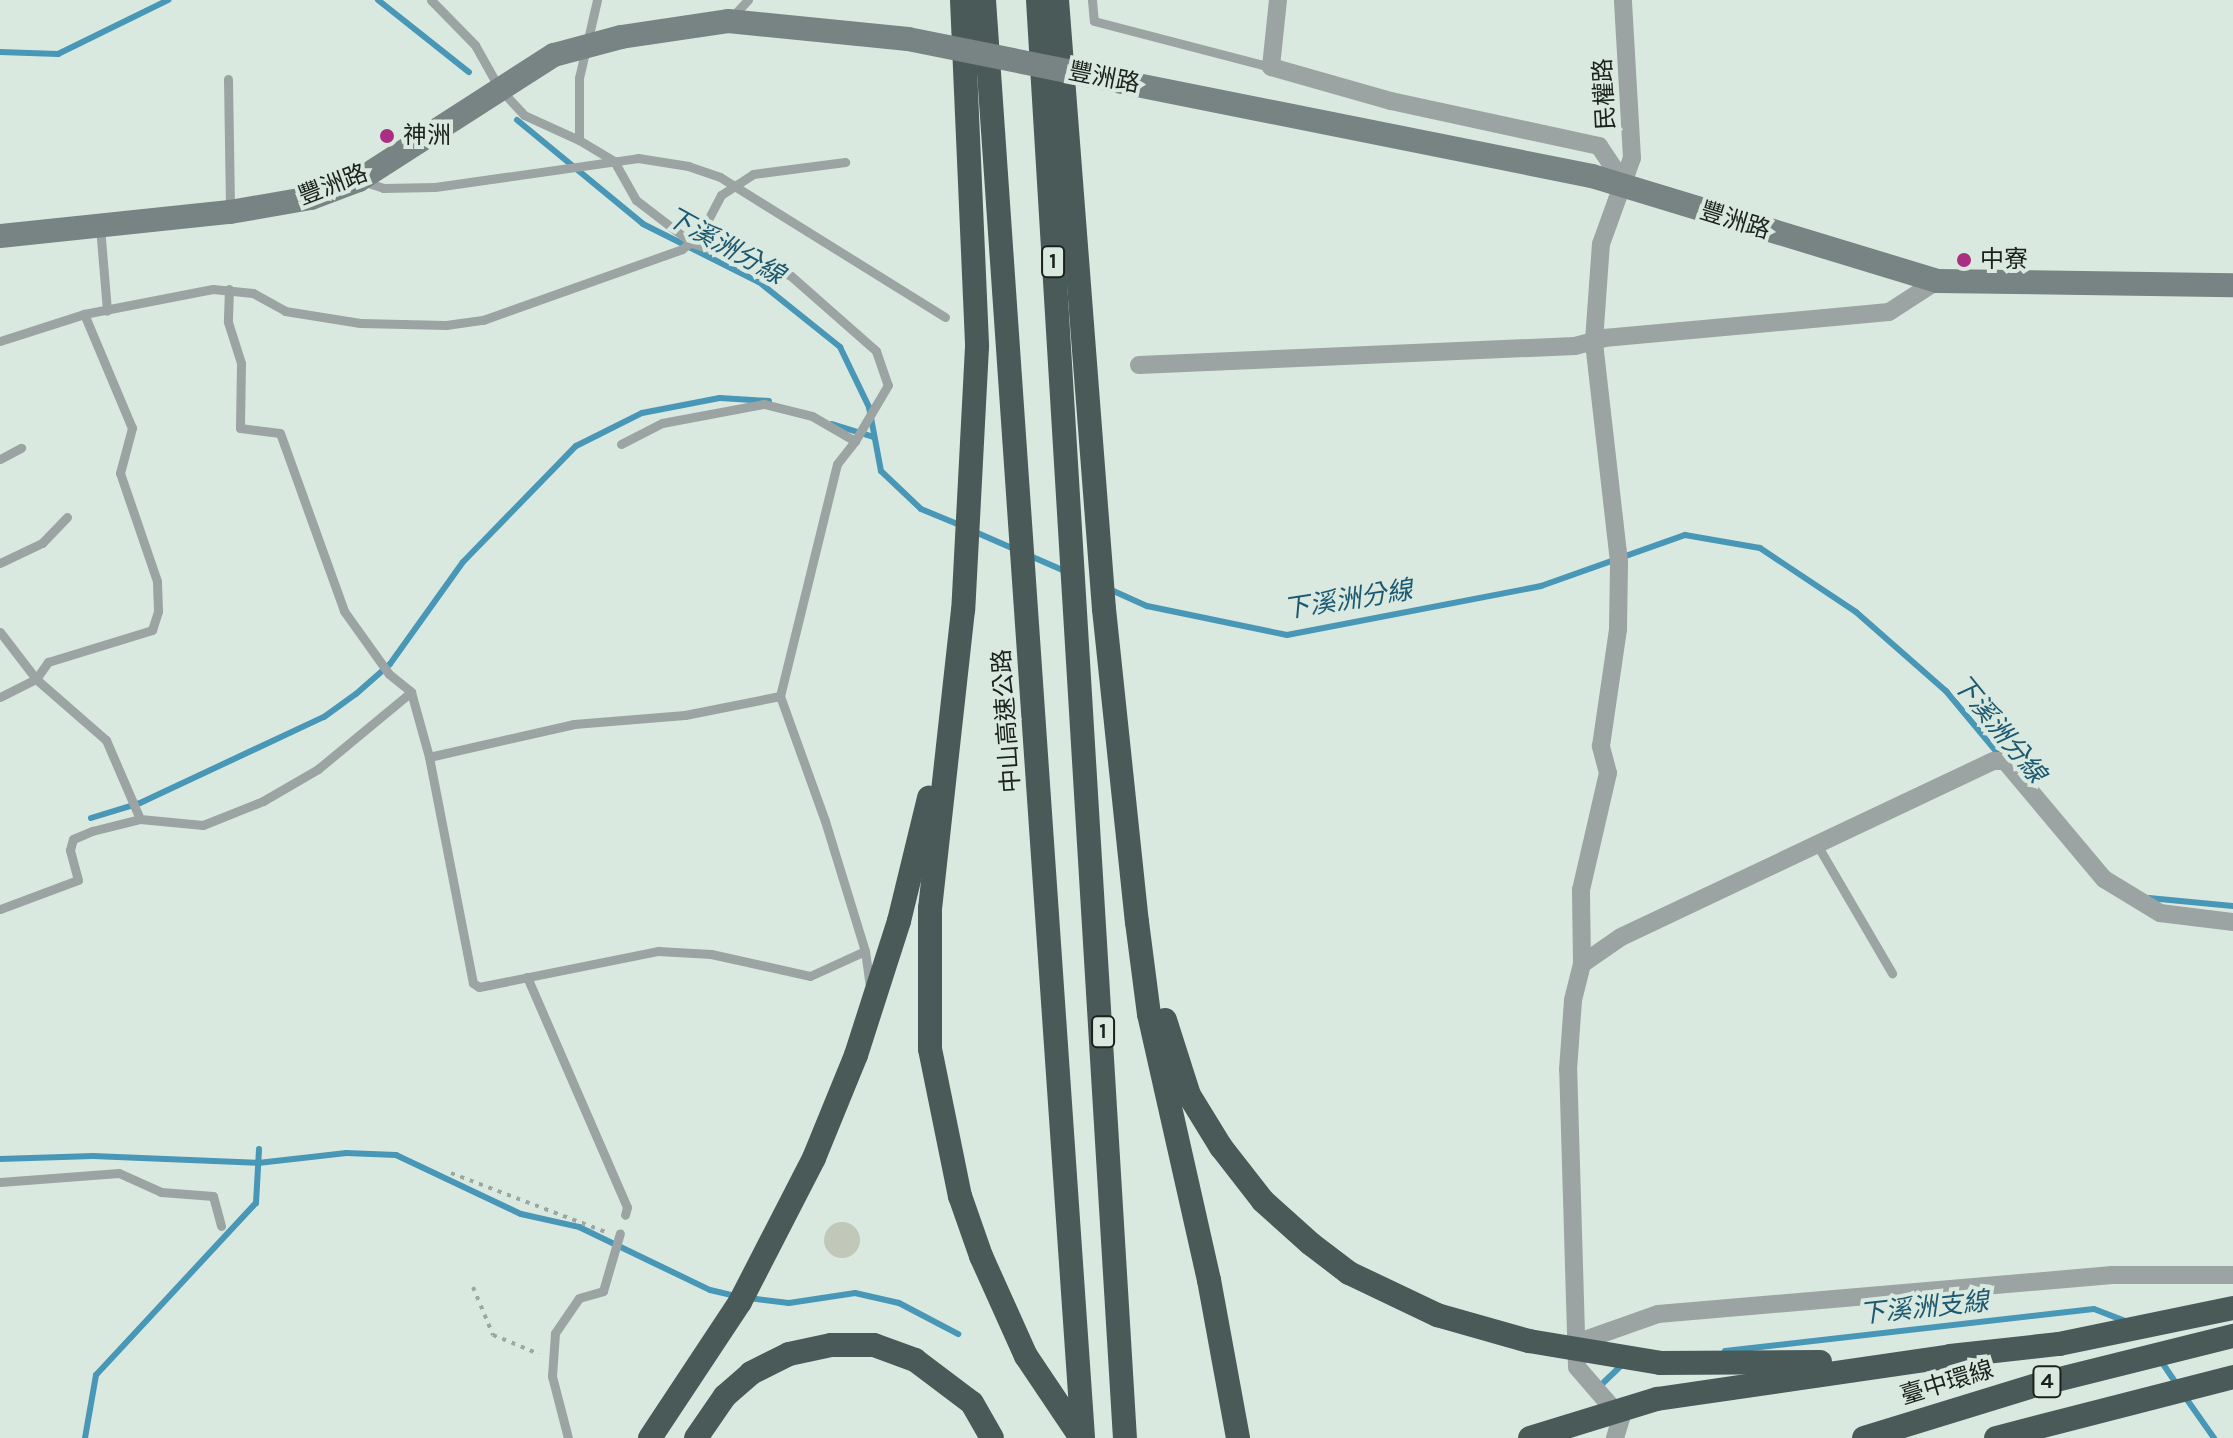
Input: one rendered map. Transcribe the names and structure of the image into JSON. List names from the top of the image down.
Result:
{
  "streets": {
    "highway": [
      "1",
      "中山高速公路",
      "4",
      "臺中環線"
    ],
    "street": ["豐洲路", "民權路"]
  },
  "crossings": [
    ["豐洲路", "民權路"]
  ],
  "water": ["下溪洲分線", "下溪洲支線"],
  "places": ["神洲", "中寮"]
}
